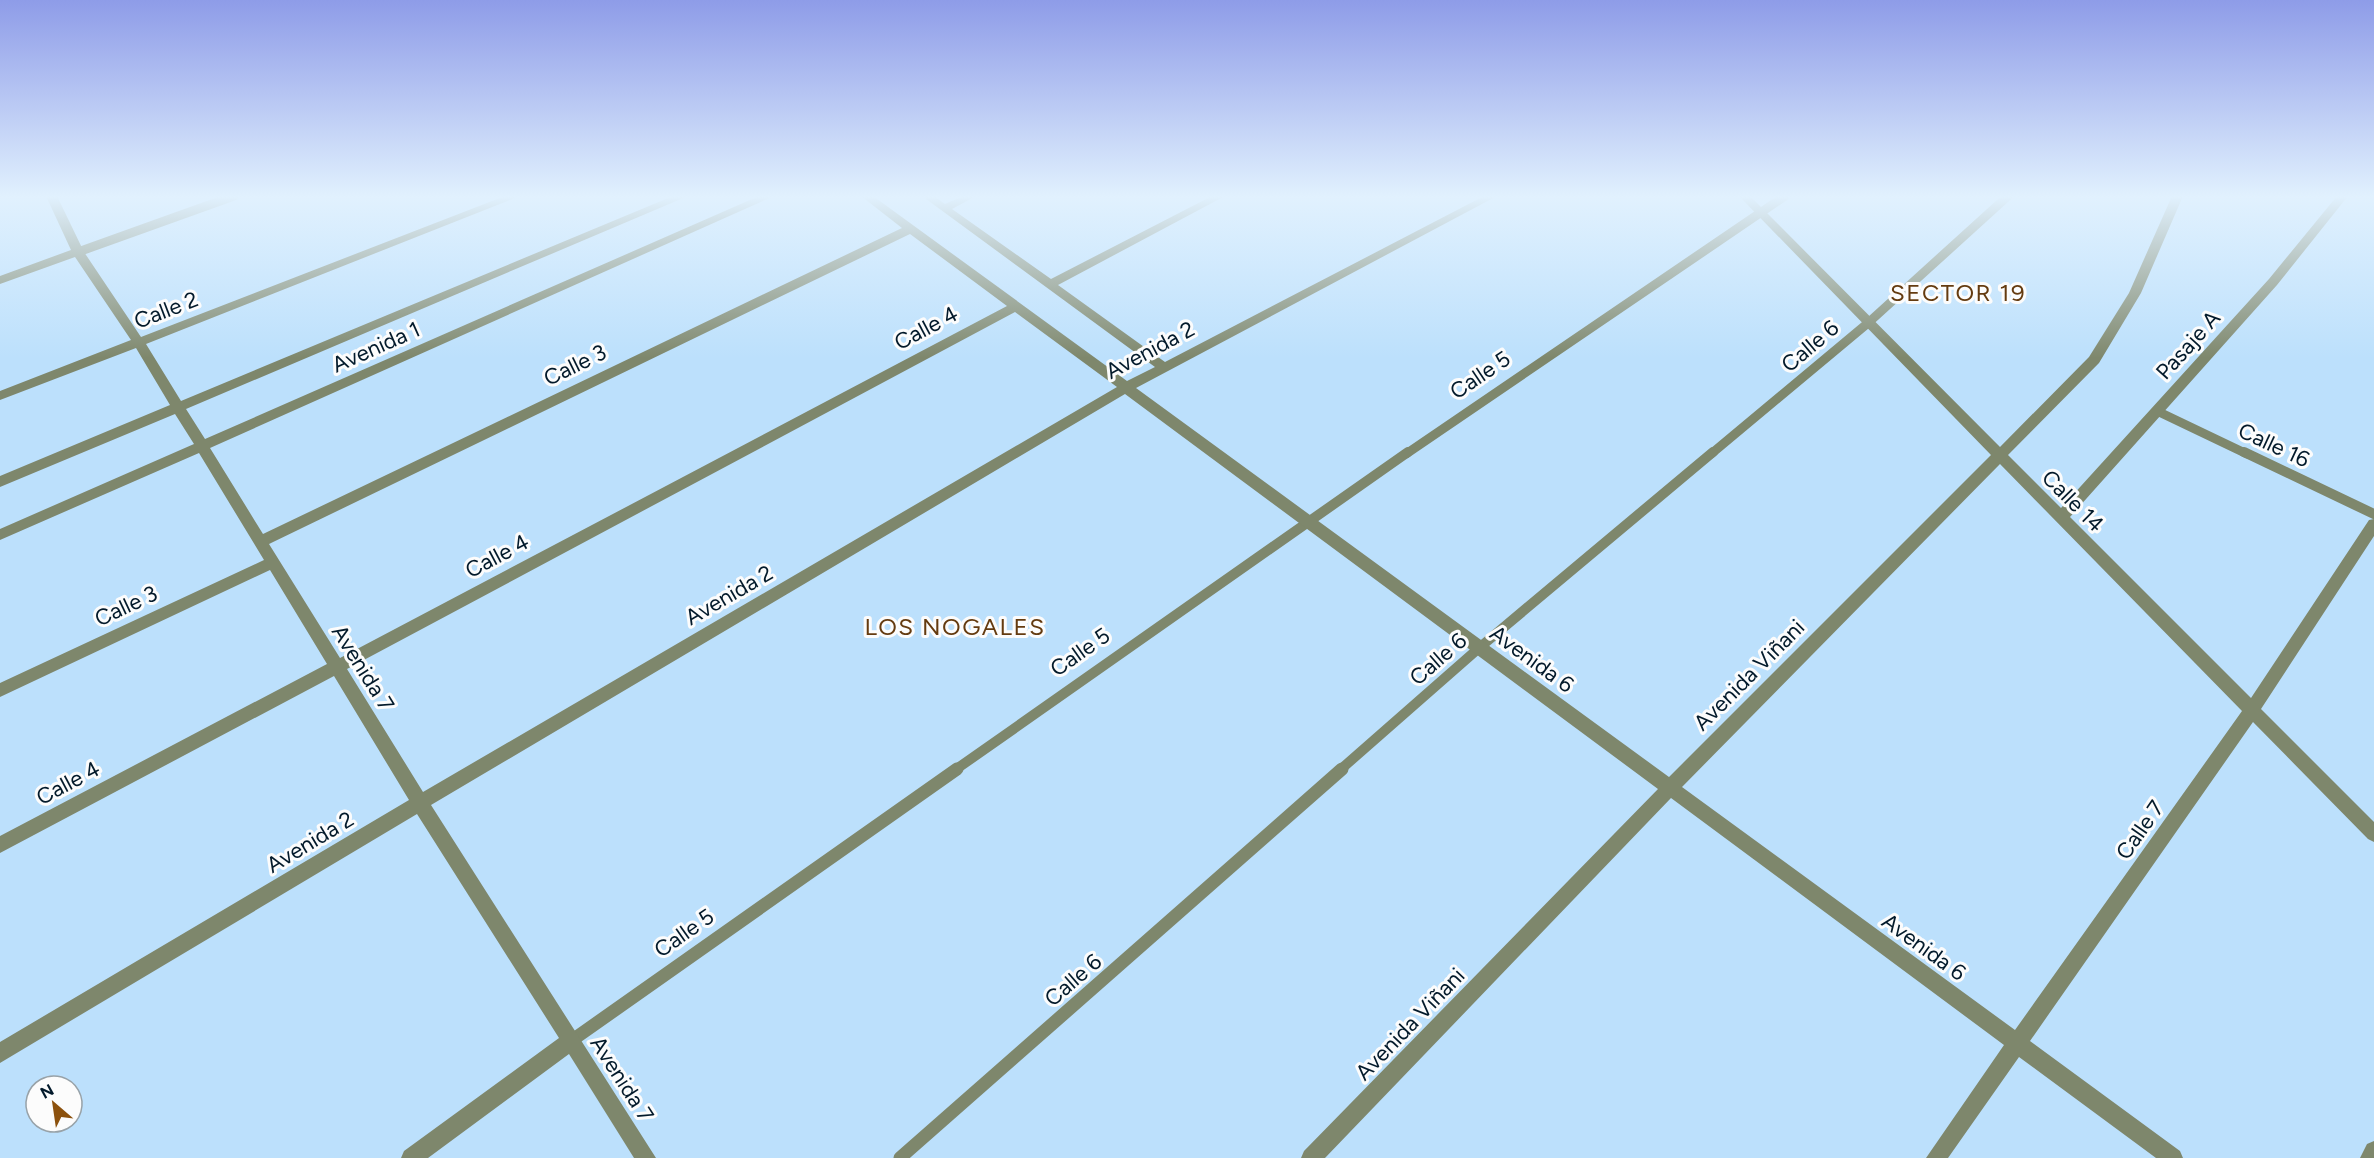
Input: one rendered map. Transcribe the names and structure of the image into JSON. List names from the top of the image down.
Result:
{
  "streets": {
    "street": [
      "Calle 2",
      "Calle 4",
      "Pasaje A",
      "Avenida 1",
      "Avenida 2",
      "Calle 3",
      "Calle 5",
      "Calle 14",
      "Avenida 6",
      "Avenida 7",
      "Avenida Viñani",
      "Calle 7"
    ],
    "lane": ["Calle 6", "Calle 16"]
  },
  "crossings": [
    ["Calle 2", "Avenida 7"],
    ["Calle 4", "Avenida 6"],
    ["Calle 4", "Avenida 7"],
    ["Pasaje A", "Calle 16"],
    ["Pasaje A", "Calle 14"],
    ["Calle 6", "Calle 14"],
    ["Calle 6", "Avenida 6"],
    ["Avenida 1", "Avenida 7"],
    ["Avenida 2", "Avenida 6"],
    ["Avenida 2", "Avenida 7"],
    ["Calle 3", "Avenida 7"],
    ["Calle 5", "Avenida 6"],
    ["Calle 5", "Avenida 7"],
    ["Calle 14", "Avenida Viñani"],
    ["Calle 14", "Calle 7"],
    ["Avenida 6", "Avenida Viñani"],
    ["Avenida 6", "Calle 7"]
  ],
  "districts": ["SECTOR 19", "LOS NOGALES"],
  "north": "top left"
}
